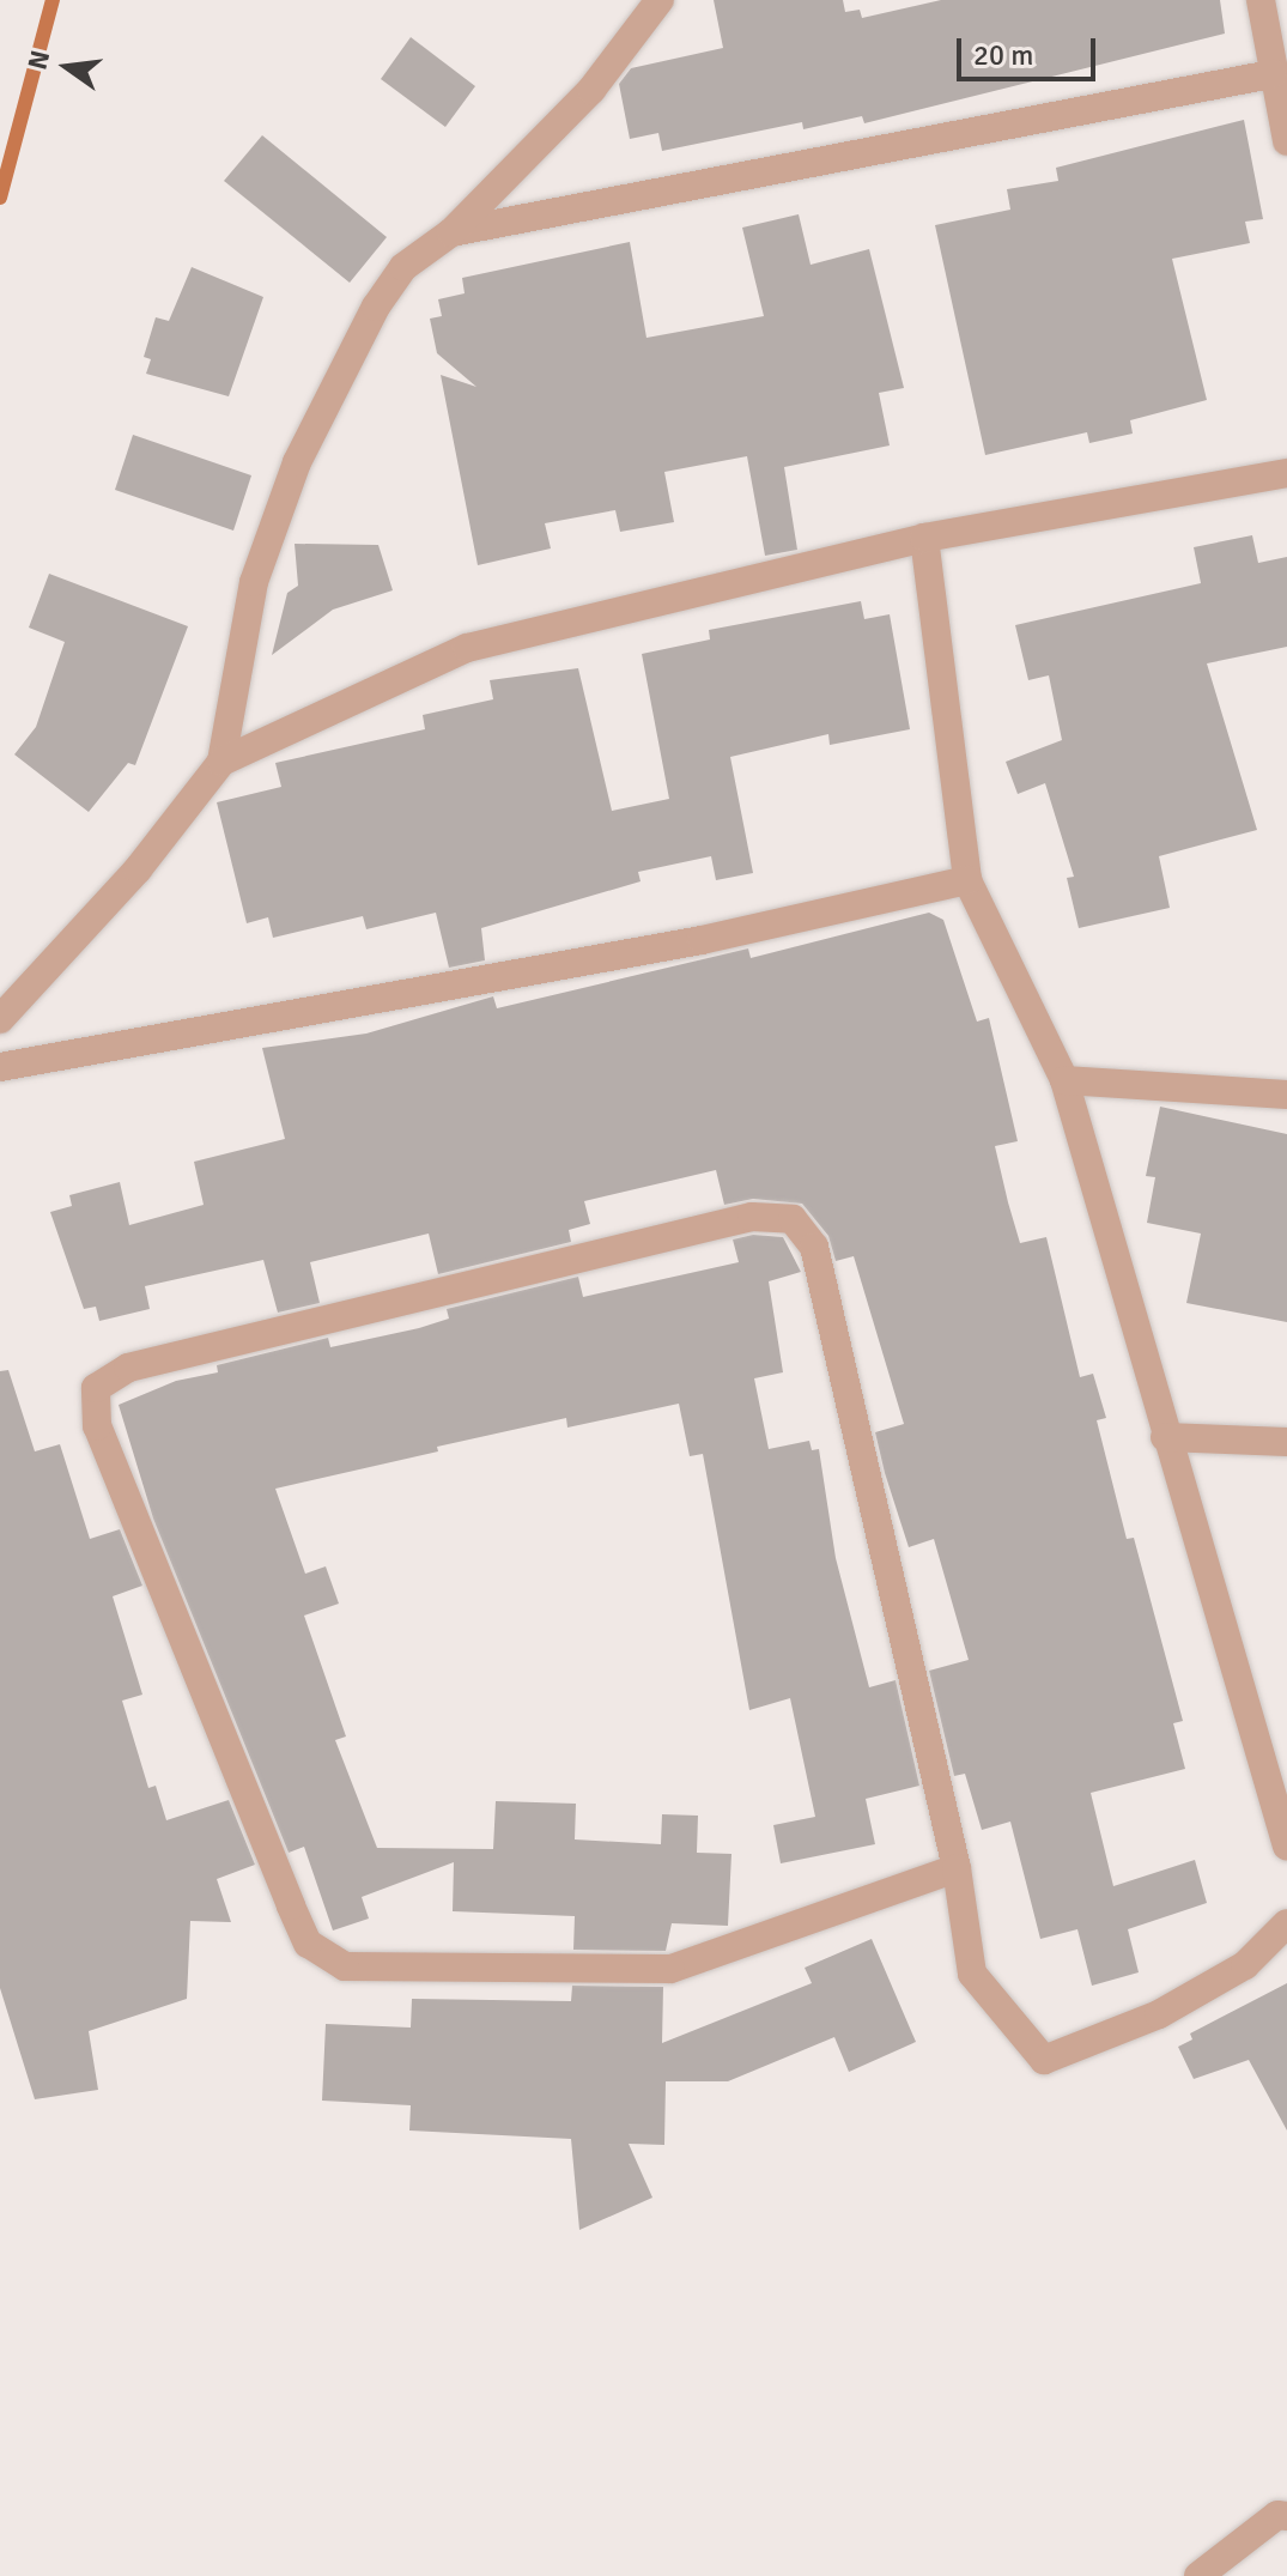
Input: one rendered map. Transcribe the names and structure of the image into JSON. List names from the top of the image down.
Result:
{
  "scale_bar": "20 m",
  "north": "left"
}
